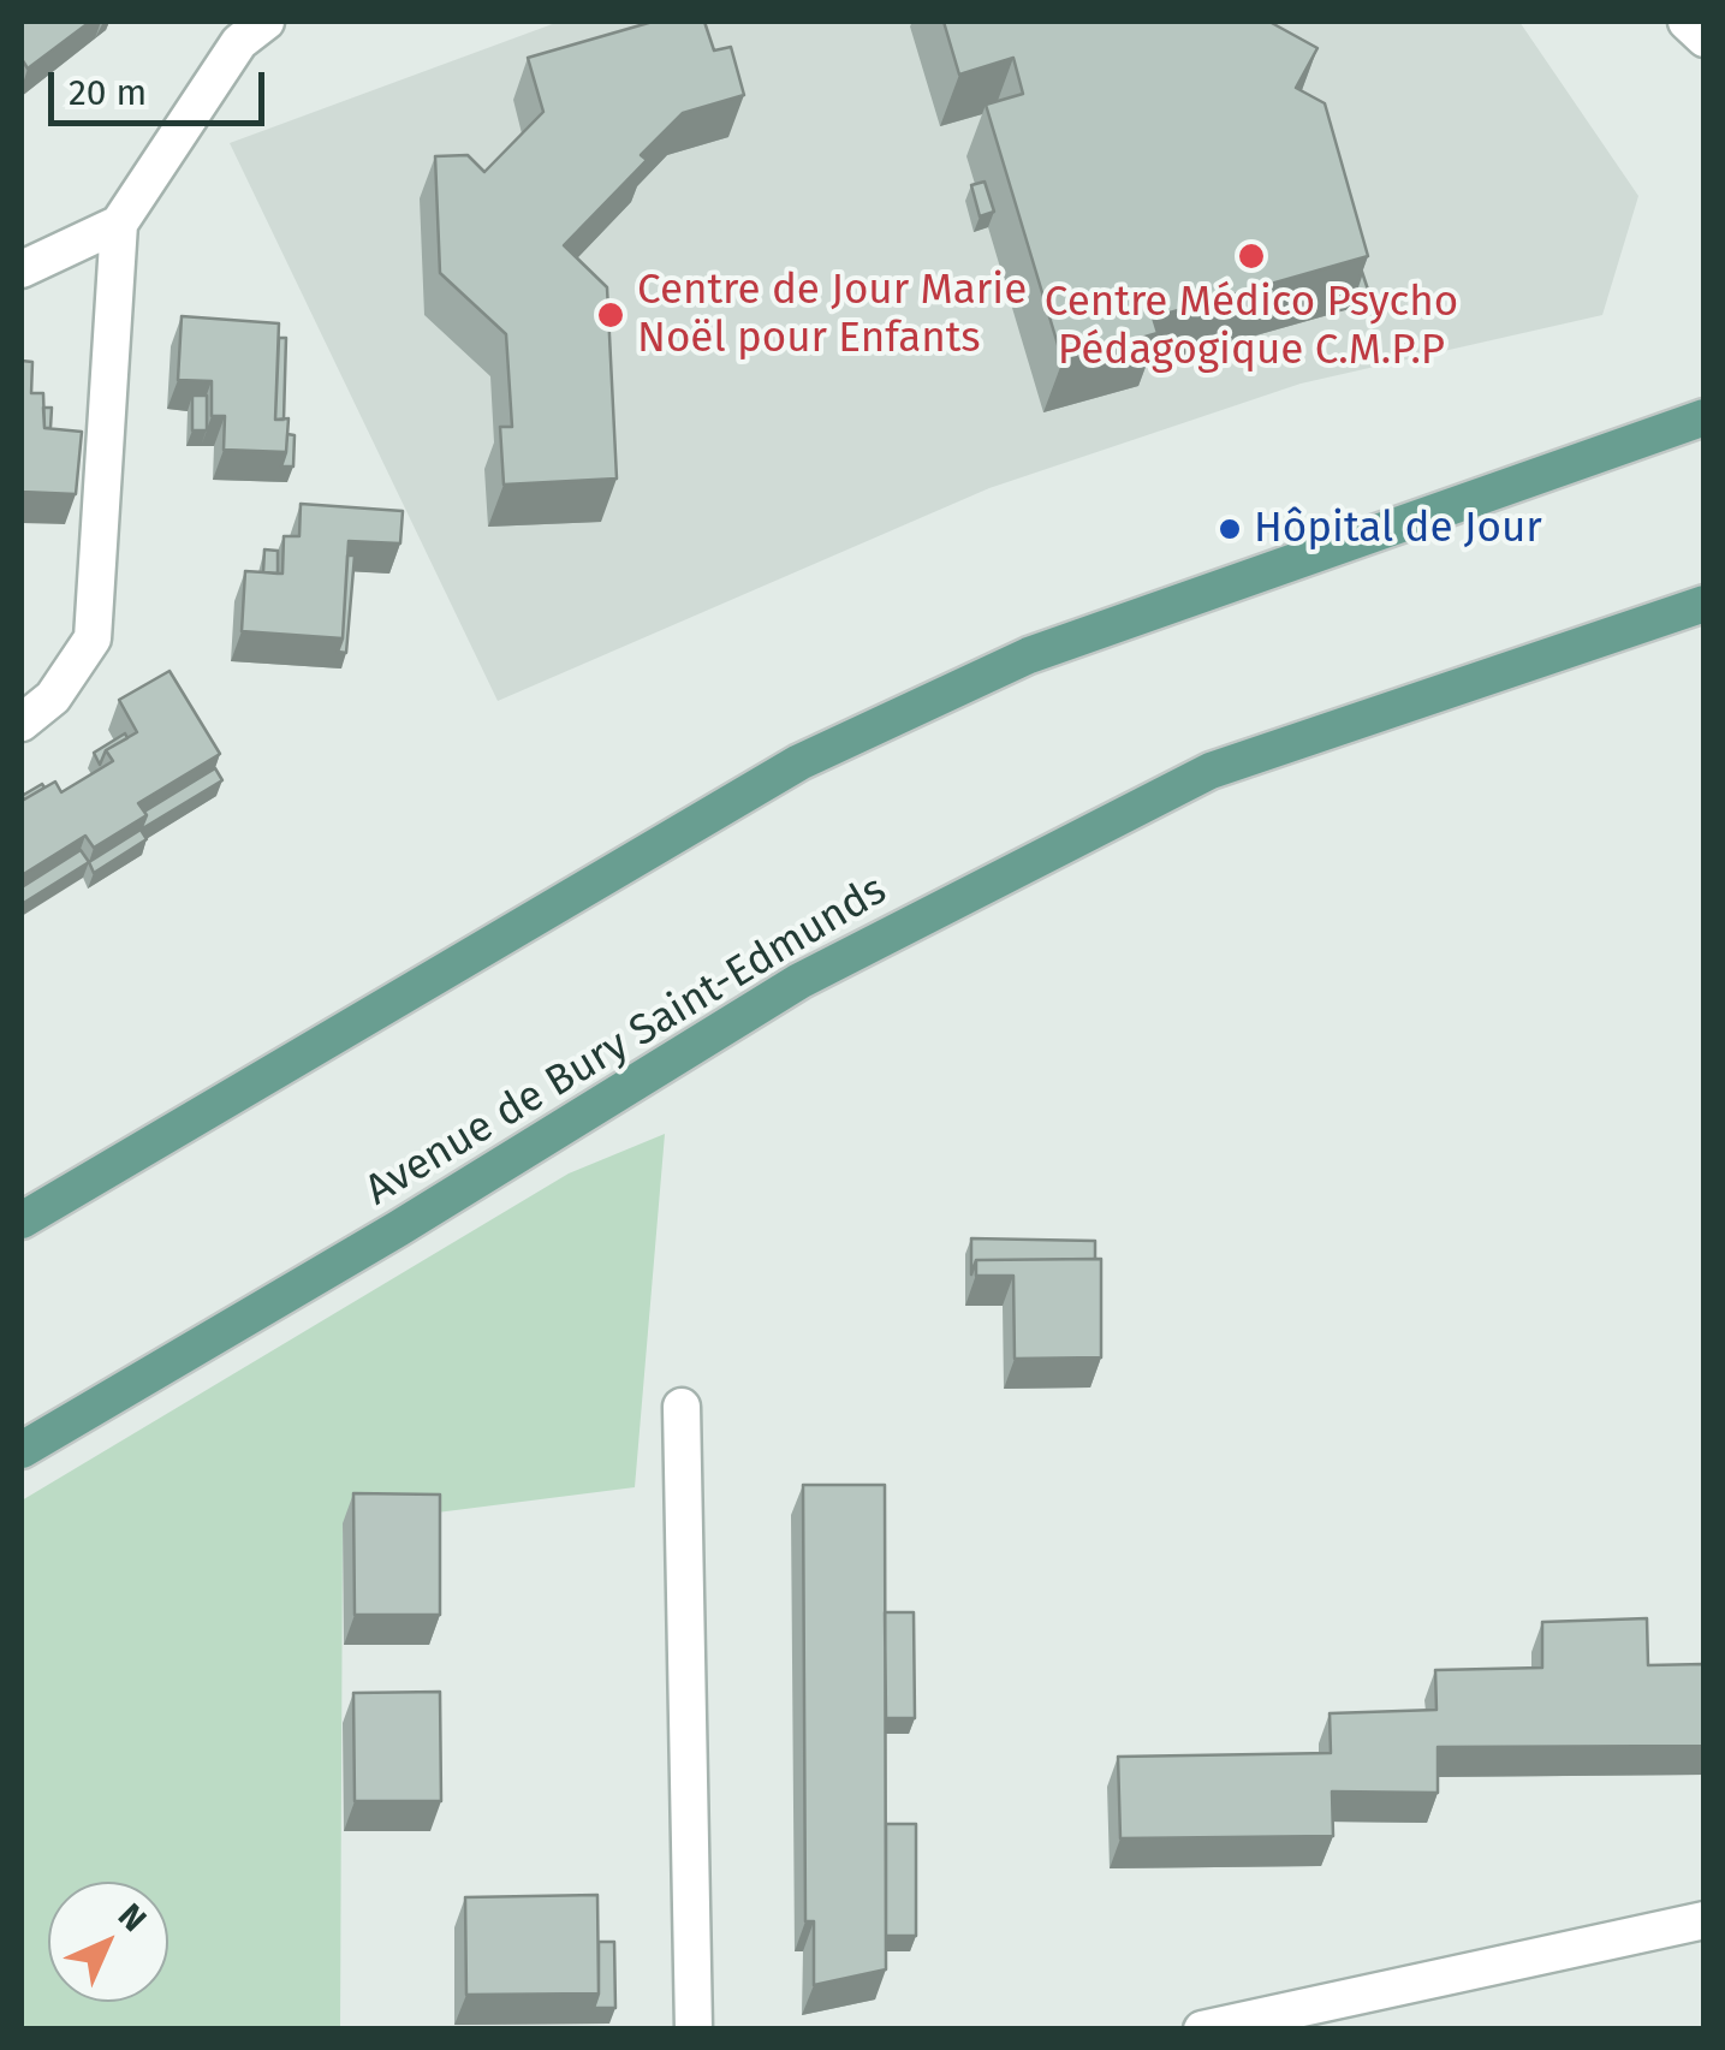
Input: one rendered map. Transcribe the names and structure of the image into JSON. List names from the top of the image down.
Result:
{
  "streets": {
    "main road": ["Avenue de Bury Saint-Edmunds"]
  },
  "places": ["Centre Médico Psycho Pédagogique C.M.P.P", "Centre de Jour Marie Noël pour Enfants", "Hôpital de Jour"],
  "scale_bar": "20 m",
  "north": "top right"
}
